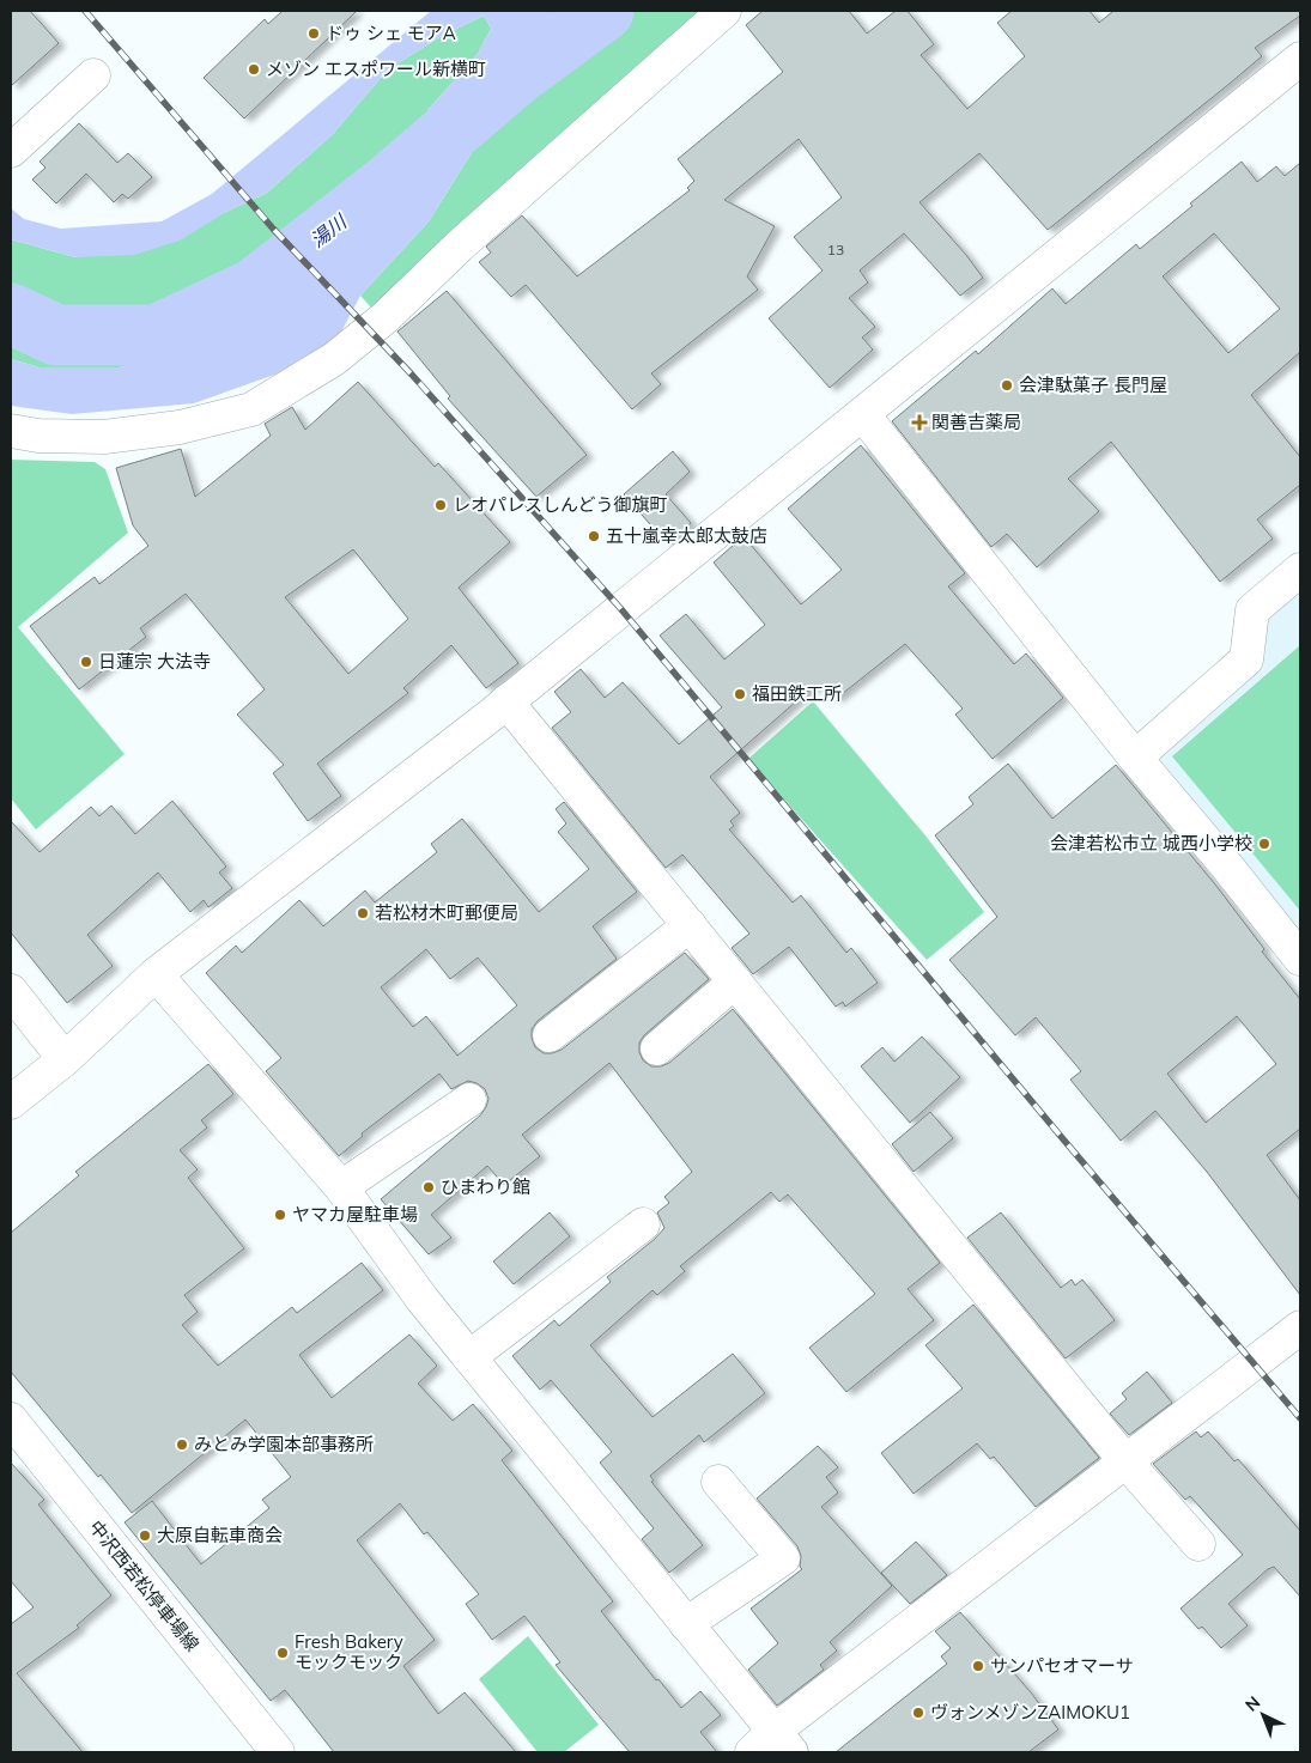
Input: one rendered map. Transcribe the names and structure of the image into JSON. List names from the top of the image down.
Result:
{
  "streets": {
    "street": ["中沢西若松停車場線"]
  },
  "water": ["湯川"],
  "places": {
    "other": [
      "ドゥ シェ モアA",
      "メゾン エスポワール新横町",
      "会津駄菓子 長門屋",
      "レオパレスしんどう御旗町",
      "五十嵐幸太郎太鼓店",
      "日蓮宗 大法寺",
      "福田鉄工所",
      "会津若松市立 城西小学校",
      "若松材木町郵便局",
      "ひまわり館",
      "ヤマカ屋駐車場",
      "みとみ学園本部事務所",
      "大原自転車商会",
      "Fresh Bakery モックモック",
      "サンパセオマーサ",
      "ヴォンメゾンZAIMOKU1"
    ],
    "health": ["関善吉薬局"]
  },
  "house_numbers": ["13"],
  "north": "top left"
}
